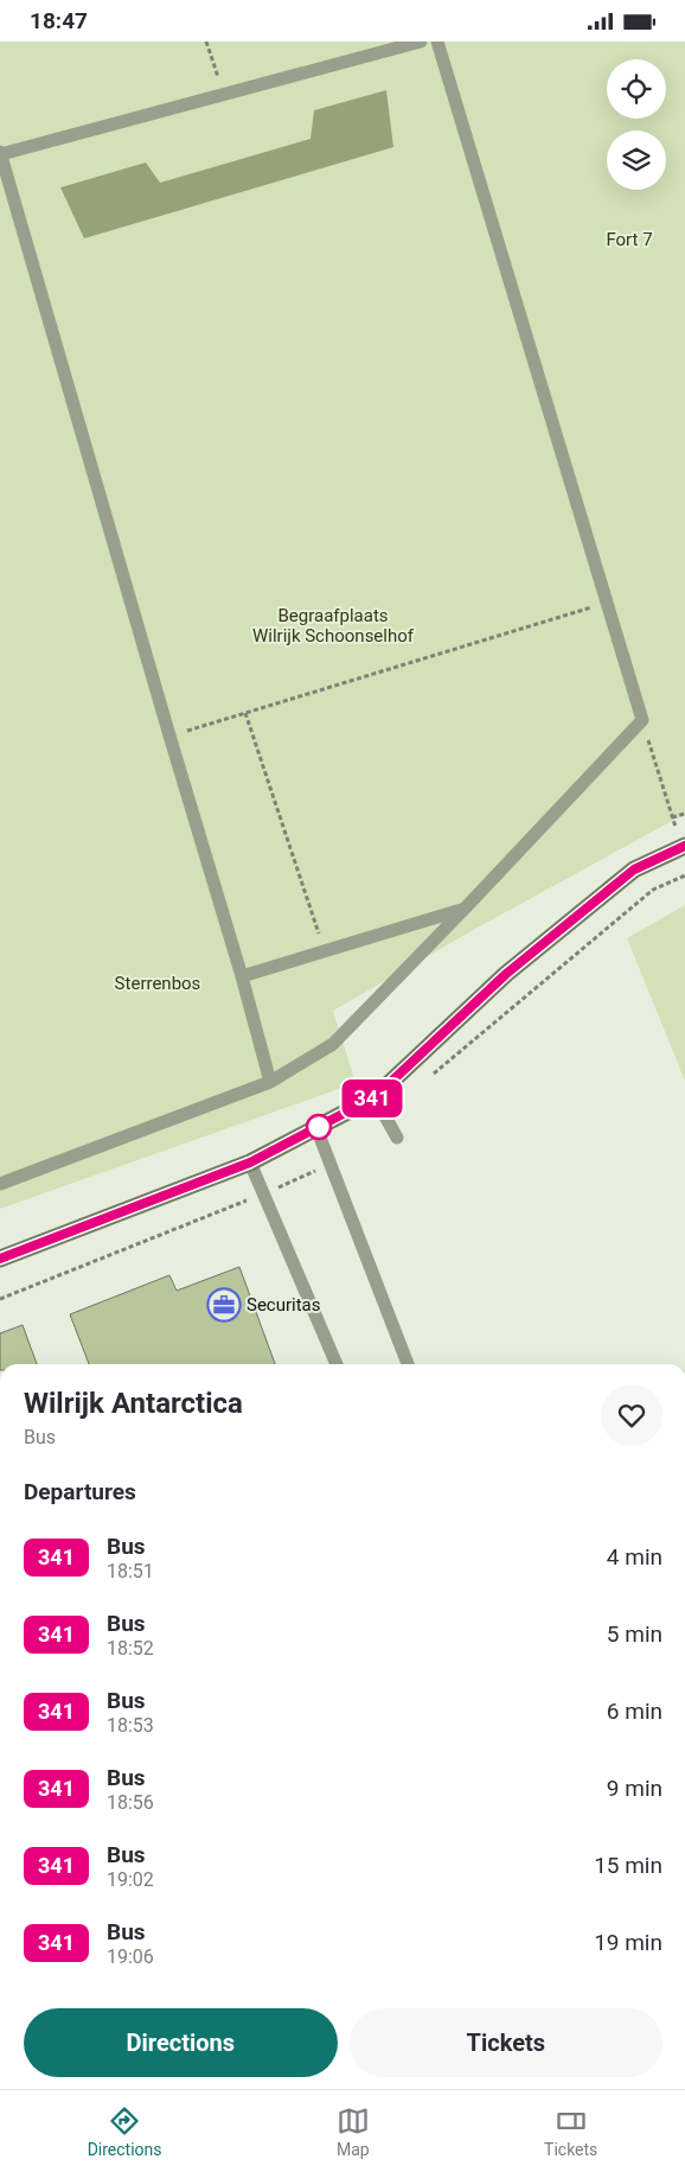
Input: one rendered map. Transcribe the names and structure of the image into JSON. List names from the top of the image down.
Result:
{
  "parks": ["Fort 7", "Begraafplaats Wilrijk Schoonselhof", "Sterrenbos"],
  "places": {
    "office": ["Securitas"]
  },
  "lines": ["bus line 341"],
  "page": {
    "status": "18:47",
    "on_map": "341",
    "heading": [
      ["Wilrijk Antarctica", "Bus"],
      "Departures"
    ],
    "list": [
      {
        "mark": "341",
        "name": "Bus",
        "note": "18:51",
        "value": "4 min"
      },
      {
        "mark": "341",
        "name": "Bus",
        "note": "18:52",
        "value": "5 min"
      },
      {
        "mark": "341",
        "name": "Bus",
        "note": "18:53",
        "value": "6 min"
      },
      {
        "mark": "341",
        "name": "Bus",
        "note": "18:56",
        "value": "9 min"
      },
      {
        "mark": "341",
        "name": "Bus",
        "note": "19:02",
        "value": "15 min"
      },
      {
        "mark": "341",
        "name": "Bus",
        "note": "19:06",
        "value": "19 min"
      }
    ],
    "buttons": ["Directions", "Tickets"],
    "tabs": ["Directions", "Map", "Tickets"]
  }
}
